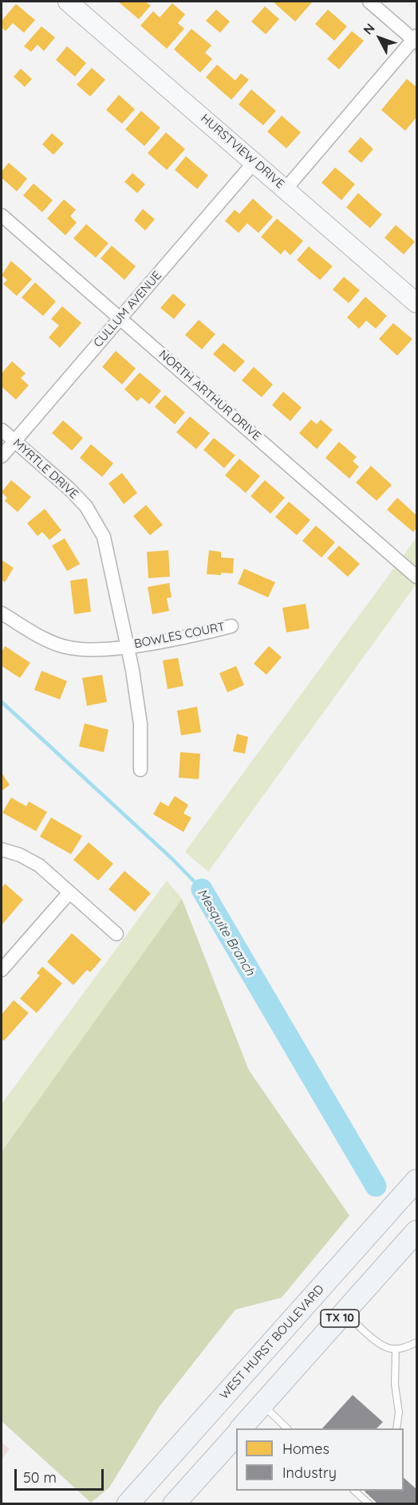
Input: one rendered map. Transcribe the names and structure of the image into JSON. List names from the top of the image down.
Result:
{
  "streets": {
    "main road": ["TX 10", "WEST HURST BOULEVARD"],
    "street": [
      "HURSTVIEW DRIVE",
      "CULLUM AVENUE",
      "NORTH ARTHUR DRIVE",
      "MYRTLE DRIVE",
      "BOWLES COURT"
    ]
  },
  "crossings": [
    ["HURSTVIEW DRIVE", "CULLUM AVENUE"],
    ["CULLUM AVENUE", "NORTH ARTHUR DRIVE"],
    ["CULLUM AVENUE", "MYRTLE DRIVE"],
    ["MYRTLE DRIVE", "BOWLES COURT"]
  ],
  "water": ["Mesquite Branch"],
  "legend": ["Homes", "Industry"],
  "scale_bar": "50 m",
  "north": "top left"
}
